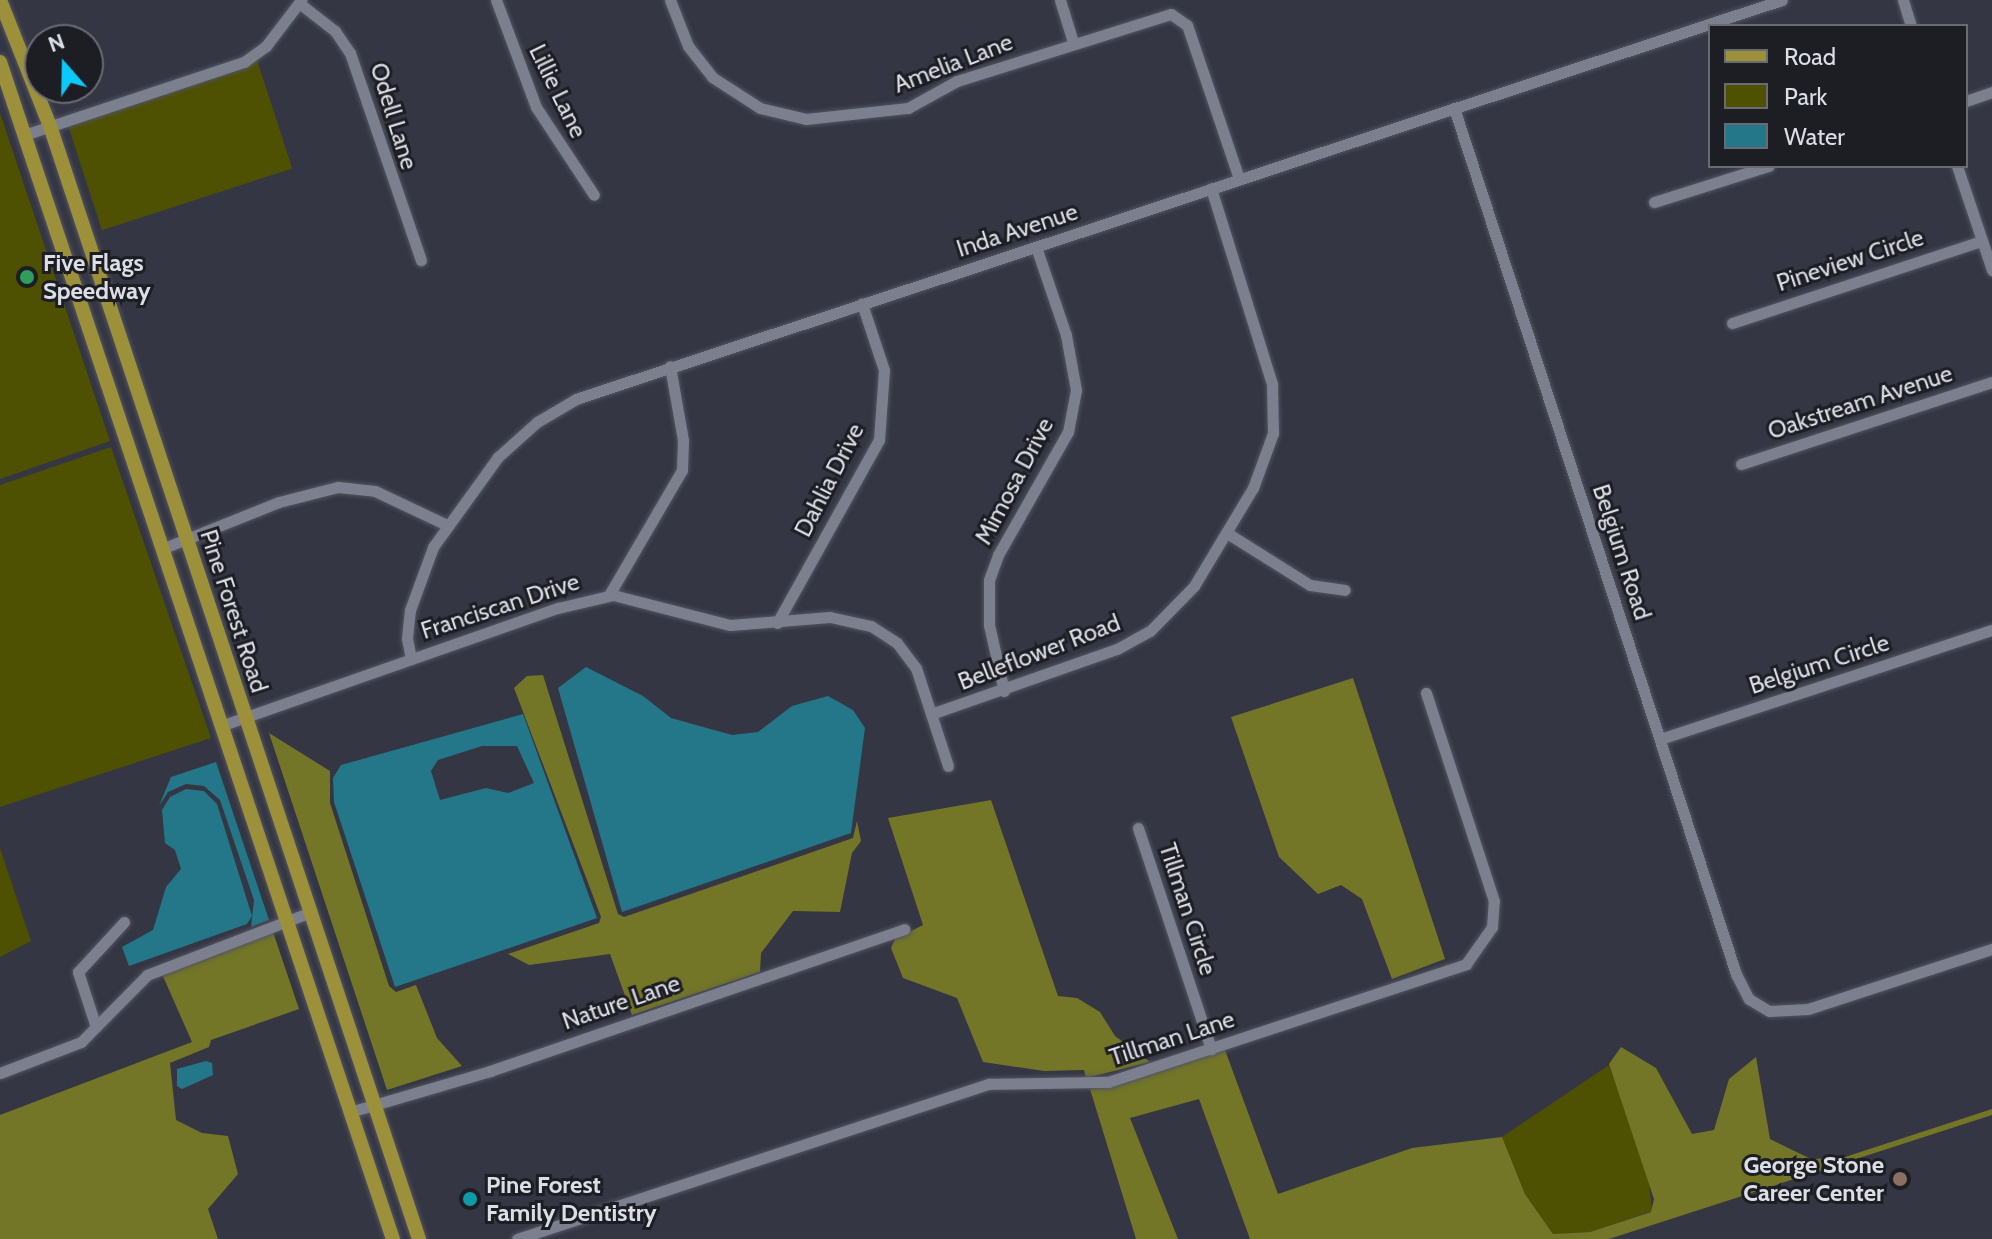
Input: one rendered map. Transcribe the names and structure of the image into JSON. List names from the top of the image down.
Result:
{
  "streets": {
    "main road": ["Pine Forest Road"],
    "street": [
      "Amelia Lane",
      "Lillie Lane",
      "Odell Lane",
      "Inda Avenue",
      "Pineview Circle",
      "Oakstream Avenue",
      "Dahlia Drive",
      "Mimosa Drive",
      "Belgium Road",
      "Franciscan Drive",
      "Belleflower Road",
      "Belgium Circle",
      "Tillman Circle",
      "Nature Lane",
      "Tillman Lane"
    ]
  },
  "crossings": [
    ["Amelia Lane", "Inda Avenue"],
    ["Inda Avenue", "Dahlia Drive"],
    ["Inda Avenue", "Mimosa Drive"],
    ["Inda Avenue", "Belgium Road"],
    ["Inda Avenue", "Franciscan Drive"],
    ["Inda Avenue", "Belleflower Road"],
    ["Dahlia Drive", "Franciscan Drive"],
    ["Mimosa Drive", "Belleflower Road"],
    ["Belgium Road", "Belgium Circle"],
    ["Franciscan Drive", "Pine Forest Road"],
    ["Franciscan Drive", "Belleflower Road"],
    ["Pine Forest Road", "Nature Lane"],
    ["Tillman Circle", "Tillman Lane"]
  ],
  "places": ["Five Flags Speedway", "George Stone Career Center", "Pine Forest Family Dentistry"],
  "legend": ["Road", "Park", "Water"],
  "north": "top"
}
